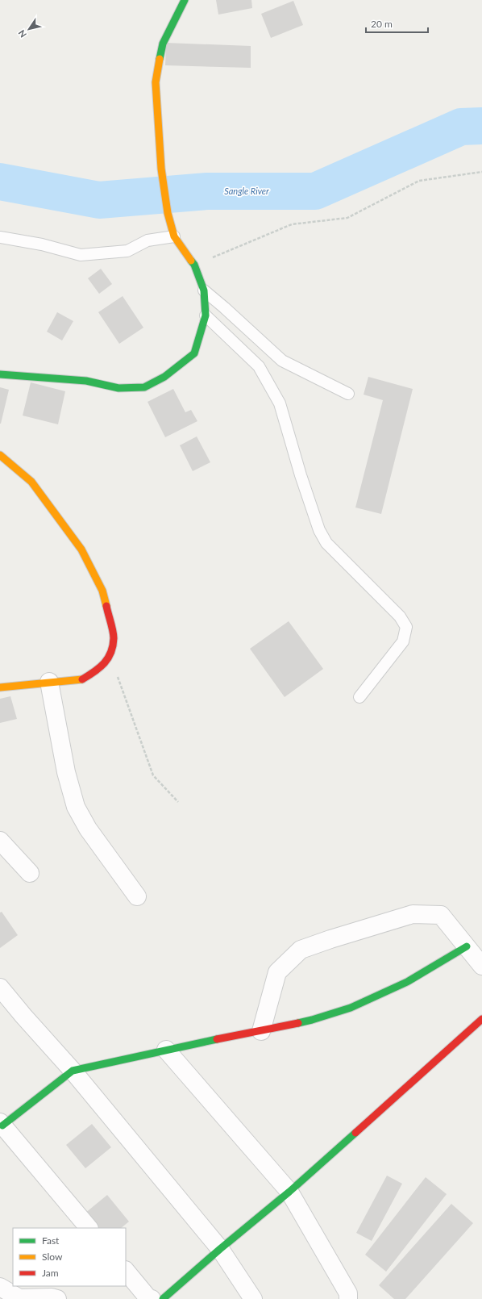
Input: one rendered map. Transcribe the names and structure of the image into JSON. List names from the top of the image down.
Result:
{
  "water": ["Sangle River"],
  "legend": ["Fast", "Slow", "Jam"],
  "scale_bar": "20 m",
  "north": "bottom left"
}
